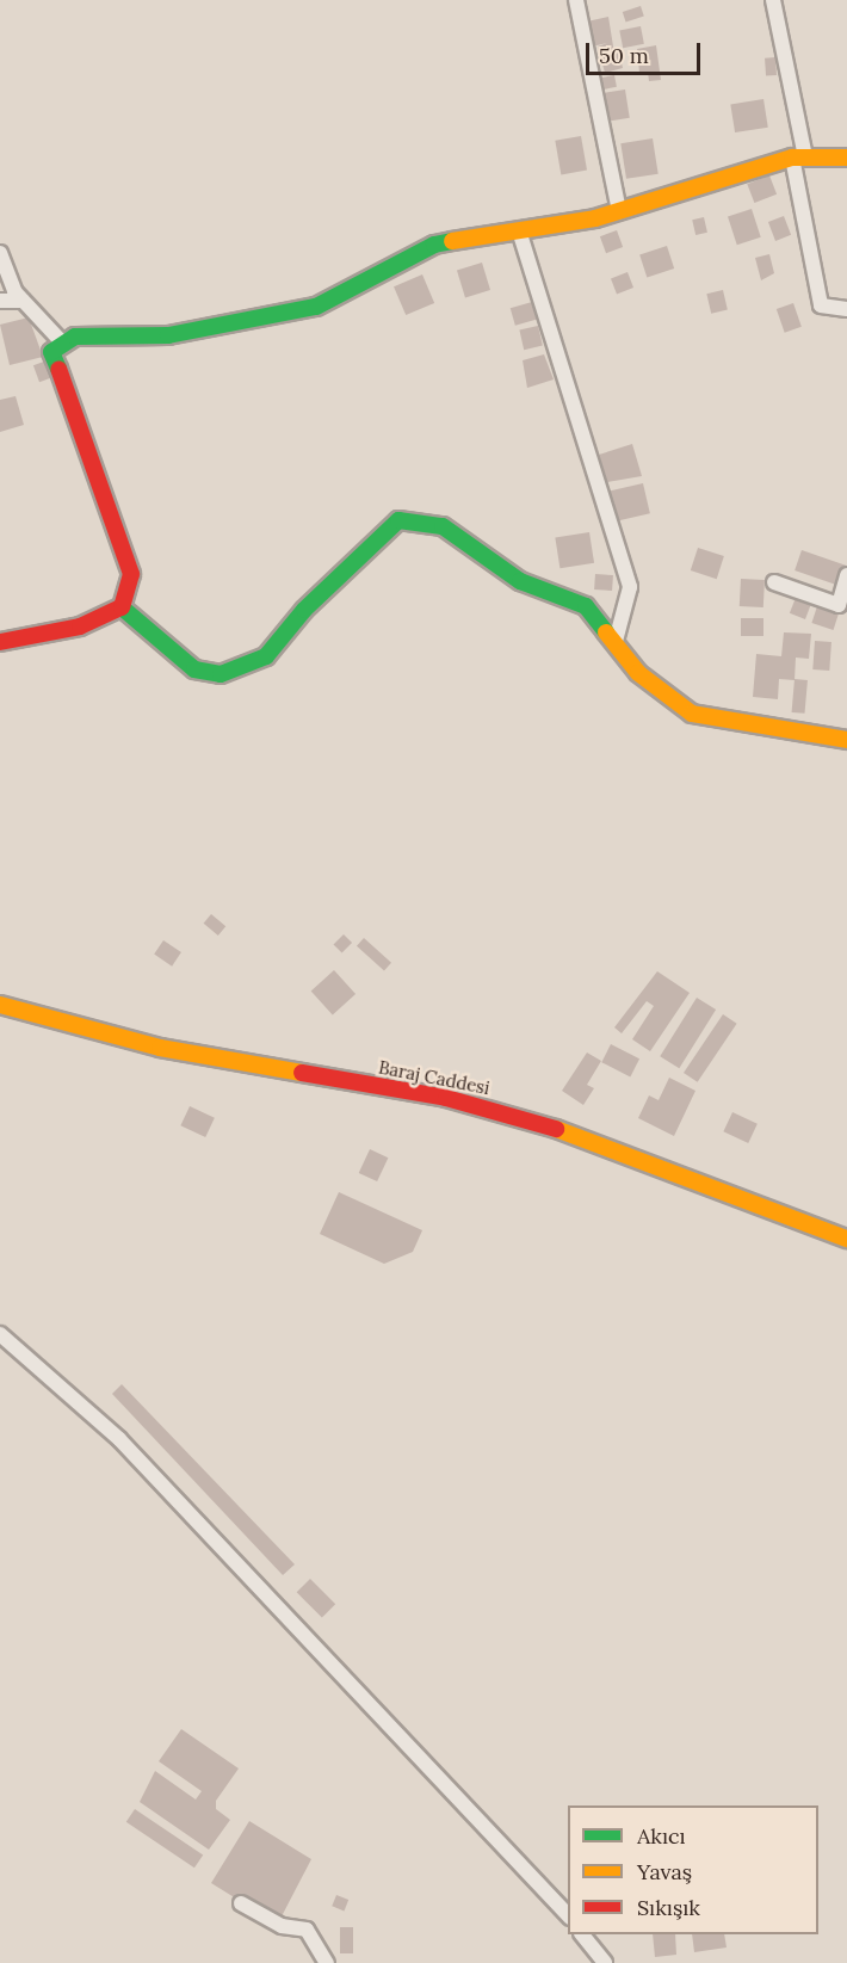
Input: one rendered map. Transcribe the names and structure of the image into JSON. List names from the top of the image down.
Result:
{
  "streets": {
    "street": ["Baraj Caddesi"]
  },
  "legend": ["Akıcı", "Yavaş", "Sıkışık"],
  "scale_bar": "50 m"
}
